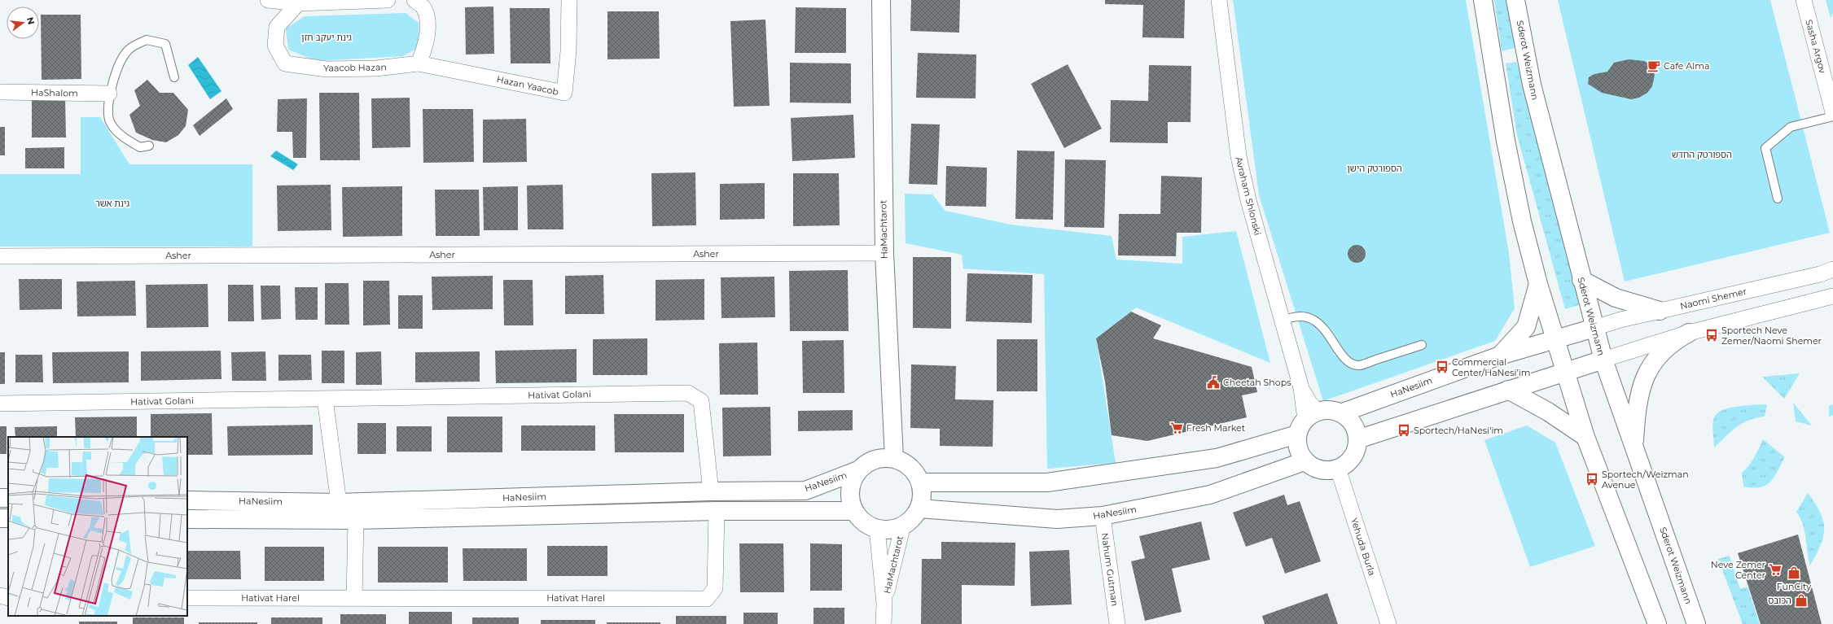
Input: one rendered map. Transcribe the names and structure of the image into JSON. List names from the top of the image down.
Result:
{
  "streets": {
    "street": [
      "Sasha Argov",
      "Sderot Weizmann",
      "Yaacob Hazan",
      "Hazan Yaacob",
      "HaShalom",
      "Avraham Shlonski",
      "HaMachtarot",
      "Asher",
      "Naomi Shemer",
      "HaNesiim",
      "Hativat Golani",
      "Yehuda Burla",
      "Nahum Gutman",
      "Hativat Harel"
    ]
  },
  "crossings": [
    ["Sderot Weizmann", "Naomi Shemer"],
    ["Sderot Weizmann", "HaNesiim"],
    ["Yaacob Hazan", "Hazan Yaacob"],
    ["Avraham Shlonski", "HaNesiim"],
    ["Avraham Shlonski", "Yehuda Burla"],
    ["HaMachtarot", "Asher"],
    ["HaMachtarot", "HaNesiim"],
    ["Naomi Shemer", "HaNesiim"],
    ["HaNesiim", "Hativat Golani"],
    ["HaNesiim", "Yehuda Burla"],
    ["HaNesiim", "Nahum Gutman"],
    ["HaNesiim", "Hativat Harel"]
  ],
  "parks": [
    "גינת יעקב חזן",
    "הספורטק החדש",
    "הספורטק הישן",
    "גינת אשר"
  ],
  "places": {
    "cafe": ["Cafe Alma"],
    "bus stop": [
      "Sportech Neve Zemer/Naomi Shemer",
      "Commercial Center/HaNesi’im",
      "Sportech/HaNesi'im",
      "Sportech/Weizman Avenue"
    ],
    "public building": ["Cheetah Shops"],
    "supermarket": ["Fresh Market", "Neve Zemer Center"],
    "shop": ["FunCity", "הכובס"]
  },
  "north": "right"
}
